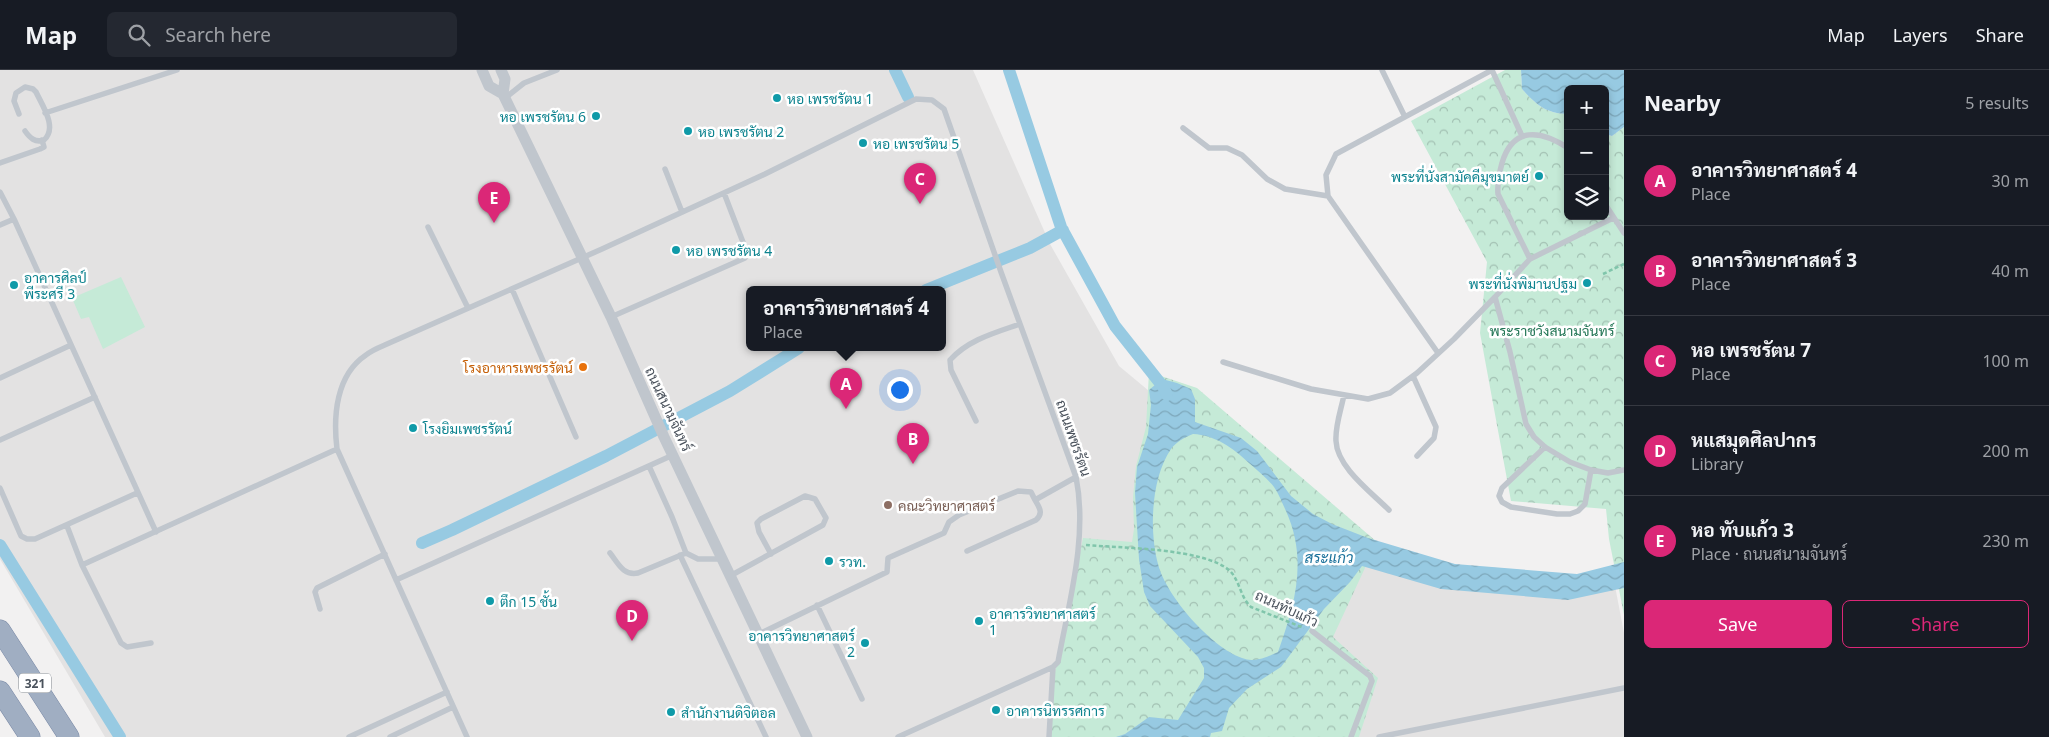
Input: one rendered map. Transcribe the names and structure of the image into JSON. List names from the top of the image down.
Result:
{
  "streets": {
    "highway": ["321"],
    "street": ["ถนนสนามจันทร์"],
    "lane": ["ถนนเพชรรัตน", "ถนนทับแก้ว"]
  },
  "crossings": [
    ["ถนนสนามจันทร์", "ถนนเพชรรัตน"],
    ["ถนนเพชรรัตน", "ถนนทับแก้ว"]
  ],
  "water": ["สระแก้ว"],
  "parks": ["พระราชวังสนามจันทร์"],
  "places": [
    "หอ เพรชรัตน 1",
    "หอ เพรชรัตน 6",
    "หอ เพรชรัตน 2",
    "หอ เพรชรัตน 5",
    "พระที่นั่งสามัคคีมุขมาตย์",
    "หอ เพรชรัตน 4",
    "พระที่นั่งพิมานปฐม",
    "อาคารศิลป์ พีระศรี 3",
    "โรงอาหารเพชรรัตน์",
    "โรงยิมเพชรรัตน์",
    "คณะวิทยาศาสตร์",
    "รวท.",
    "ตึก 15 ชั้น",
    "อาคารวิทยาศาสตร์ 1",
    "อาคารวิทยาศาสตร์ 2",
    "อาคารนิทรรศการ",
    "สำนักงานดิจิตอล"
  ],
  "page": {
    "header": "Map",
    "search": "Search here",
    "nav": ["Map", "Layers", "Share"],
    "heading": ["Nearby", "5 results"],
    "map_buttons": ["+", "−"],
    "list": [
      {
        "mark": "A",
        "name": "อาคารวิทยาศาสตร์ 4",
        "note": "Place",
        "value": "30 m"
      },
      {
        "mark": "B",
        "name": "อาคารวิทยาศาสตร์ 3",
        "note": "Place",
        "value": "40 m"
      },
      {
        "mark": "C",
        "name": "หอ เพรชรัตน 7",
        "note": "Place",
        "value": "100 m"
      },
      {
        "mark": "D",
        "name": "หแสมุดศิลปากร",
        "note": "Library",
        "value": "200 m"
      },
      {
        "mark": "E",
        "name": "หอ ทับแก้ว 3",
        "note": "Place · ถนนสนามจันทร์",
        "value": "230 m"
      }
    ],
    "pins": [
      "C",
      "E",
      "A",
      "B",
      "D"
    ],
    "popup": ["อาคารวิทยาศาสตร์ 4", "Place"],
    "buttons": ["Save", "Share"]
  }
}
